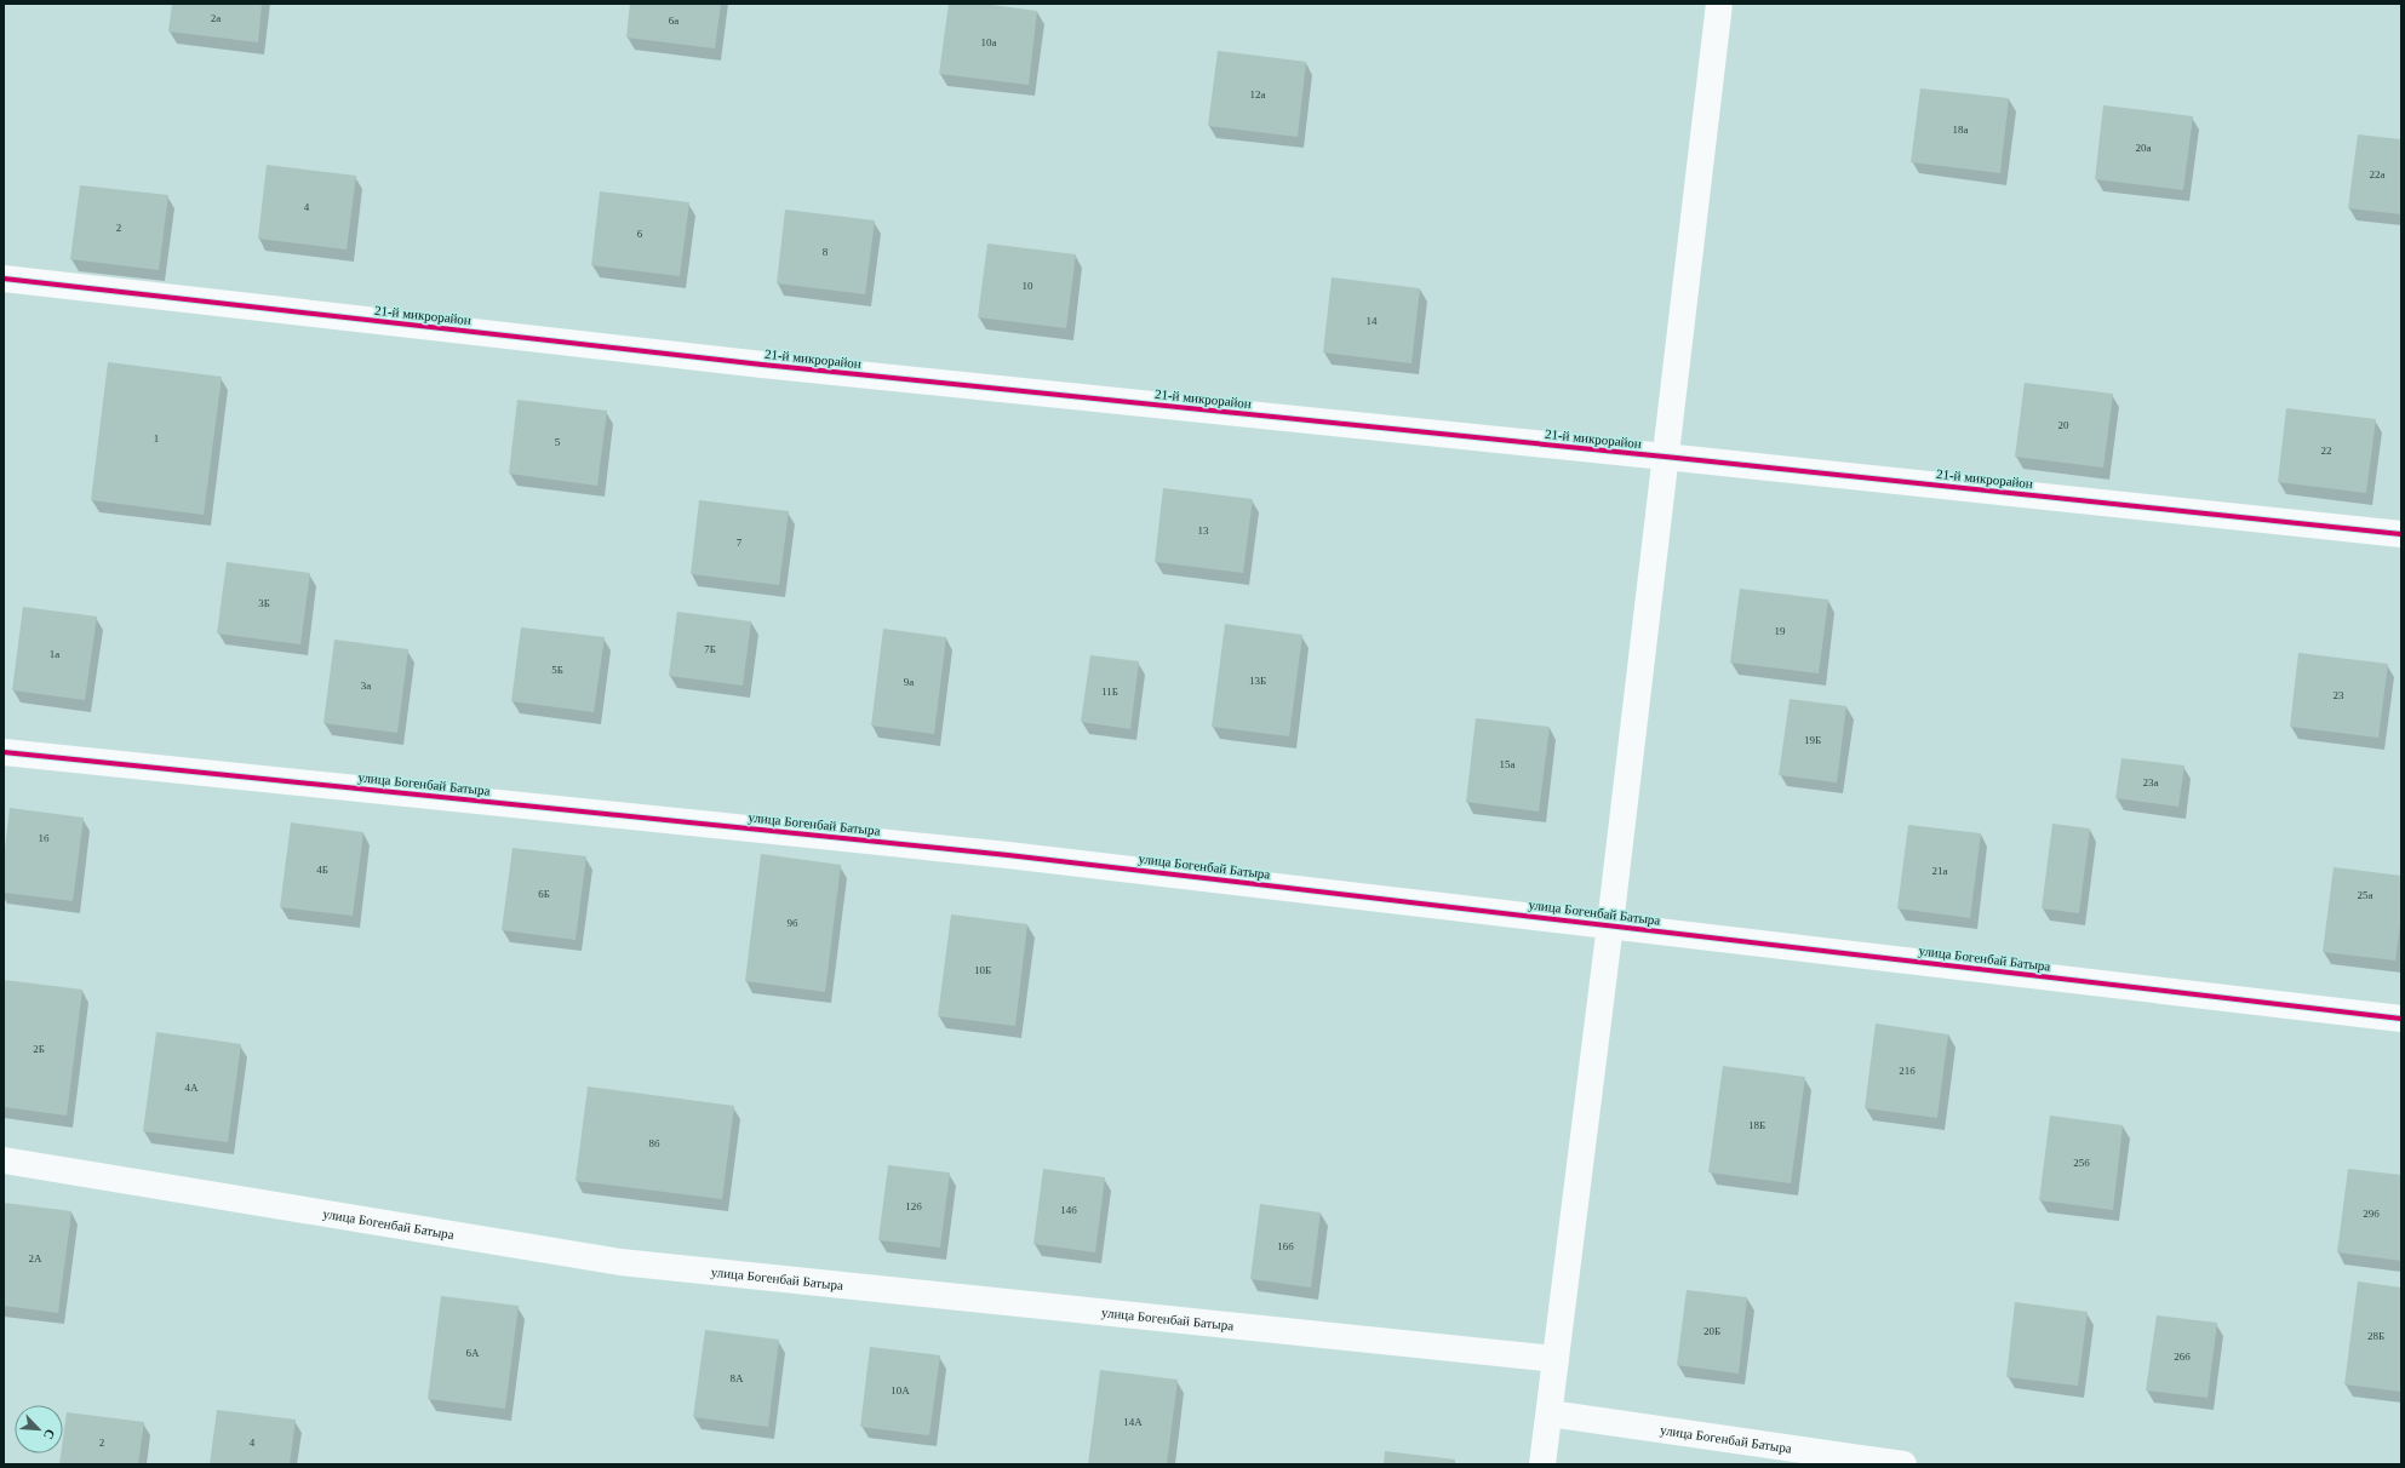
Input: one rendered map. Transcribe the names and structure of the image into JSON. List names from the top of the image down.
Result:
{
  "streets": {
    "street": ["21-й микрорайон", "улица Богенбай Батыра"]
  },
  "house_numbers": [
    "2а",
    "6а",
    "10а",
    "12а",
    "18а",
    "20а",
    "22а",
    "4",
    "2",
    "6",
    "8",
    "10",
    "14",
    "20",
    "1",
    "5",
    "22",
    "13",
    "7",
    "3Б",
    "19",
    "7Б",
    "1а",
    "5Б",
    "13Б",
    "9а",
    "3а",
    "11Б",
    "23",
    "19Б",
    "15а",
    "23а",
    "1б",
    "4Б",
    "21а",
    "6Б",
    "25а",
    "9б",
    "10Б",
    "2Б",
    "21б",
    "4А",
    "18Б",
    "8б",
    "25б",
    "12б",
    "14б",
    "29б",
    "16б",
    "2А",
    "20Б",
    "28Б",
    "6А",
    "26б",
    "8А",
    "10А",
    "14А",
    "2",
    "4"
  ],
  "north": "bottom right"
}
